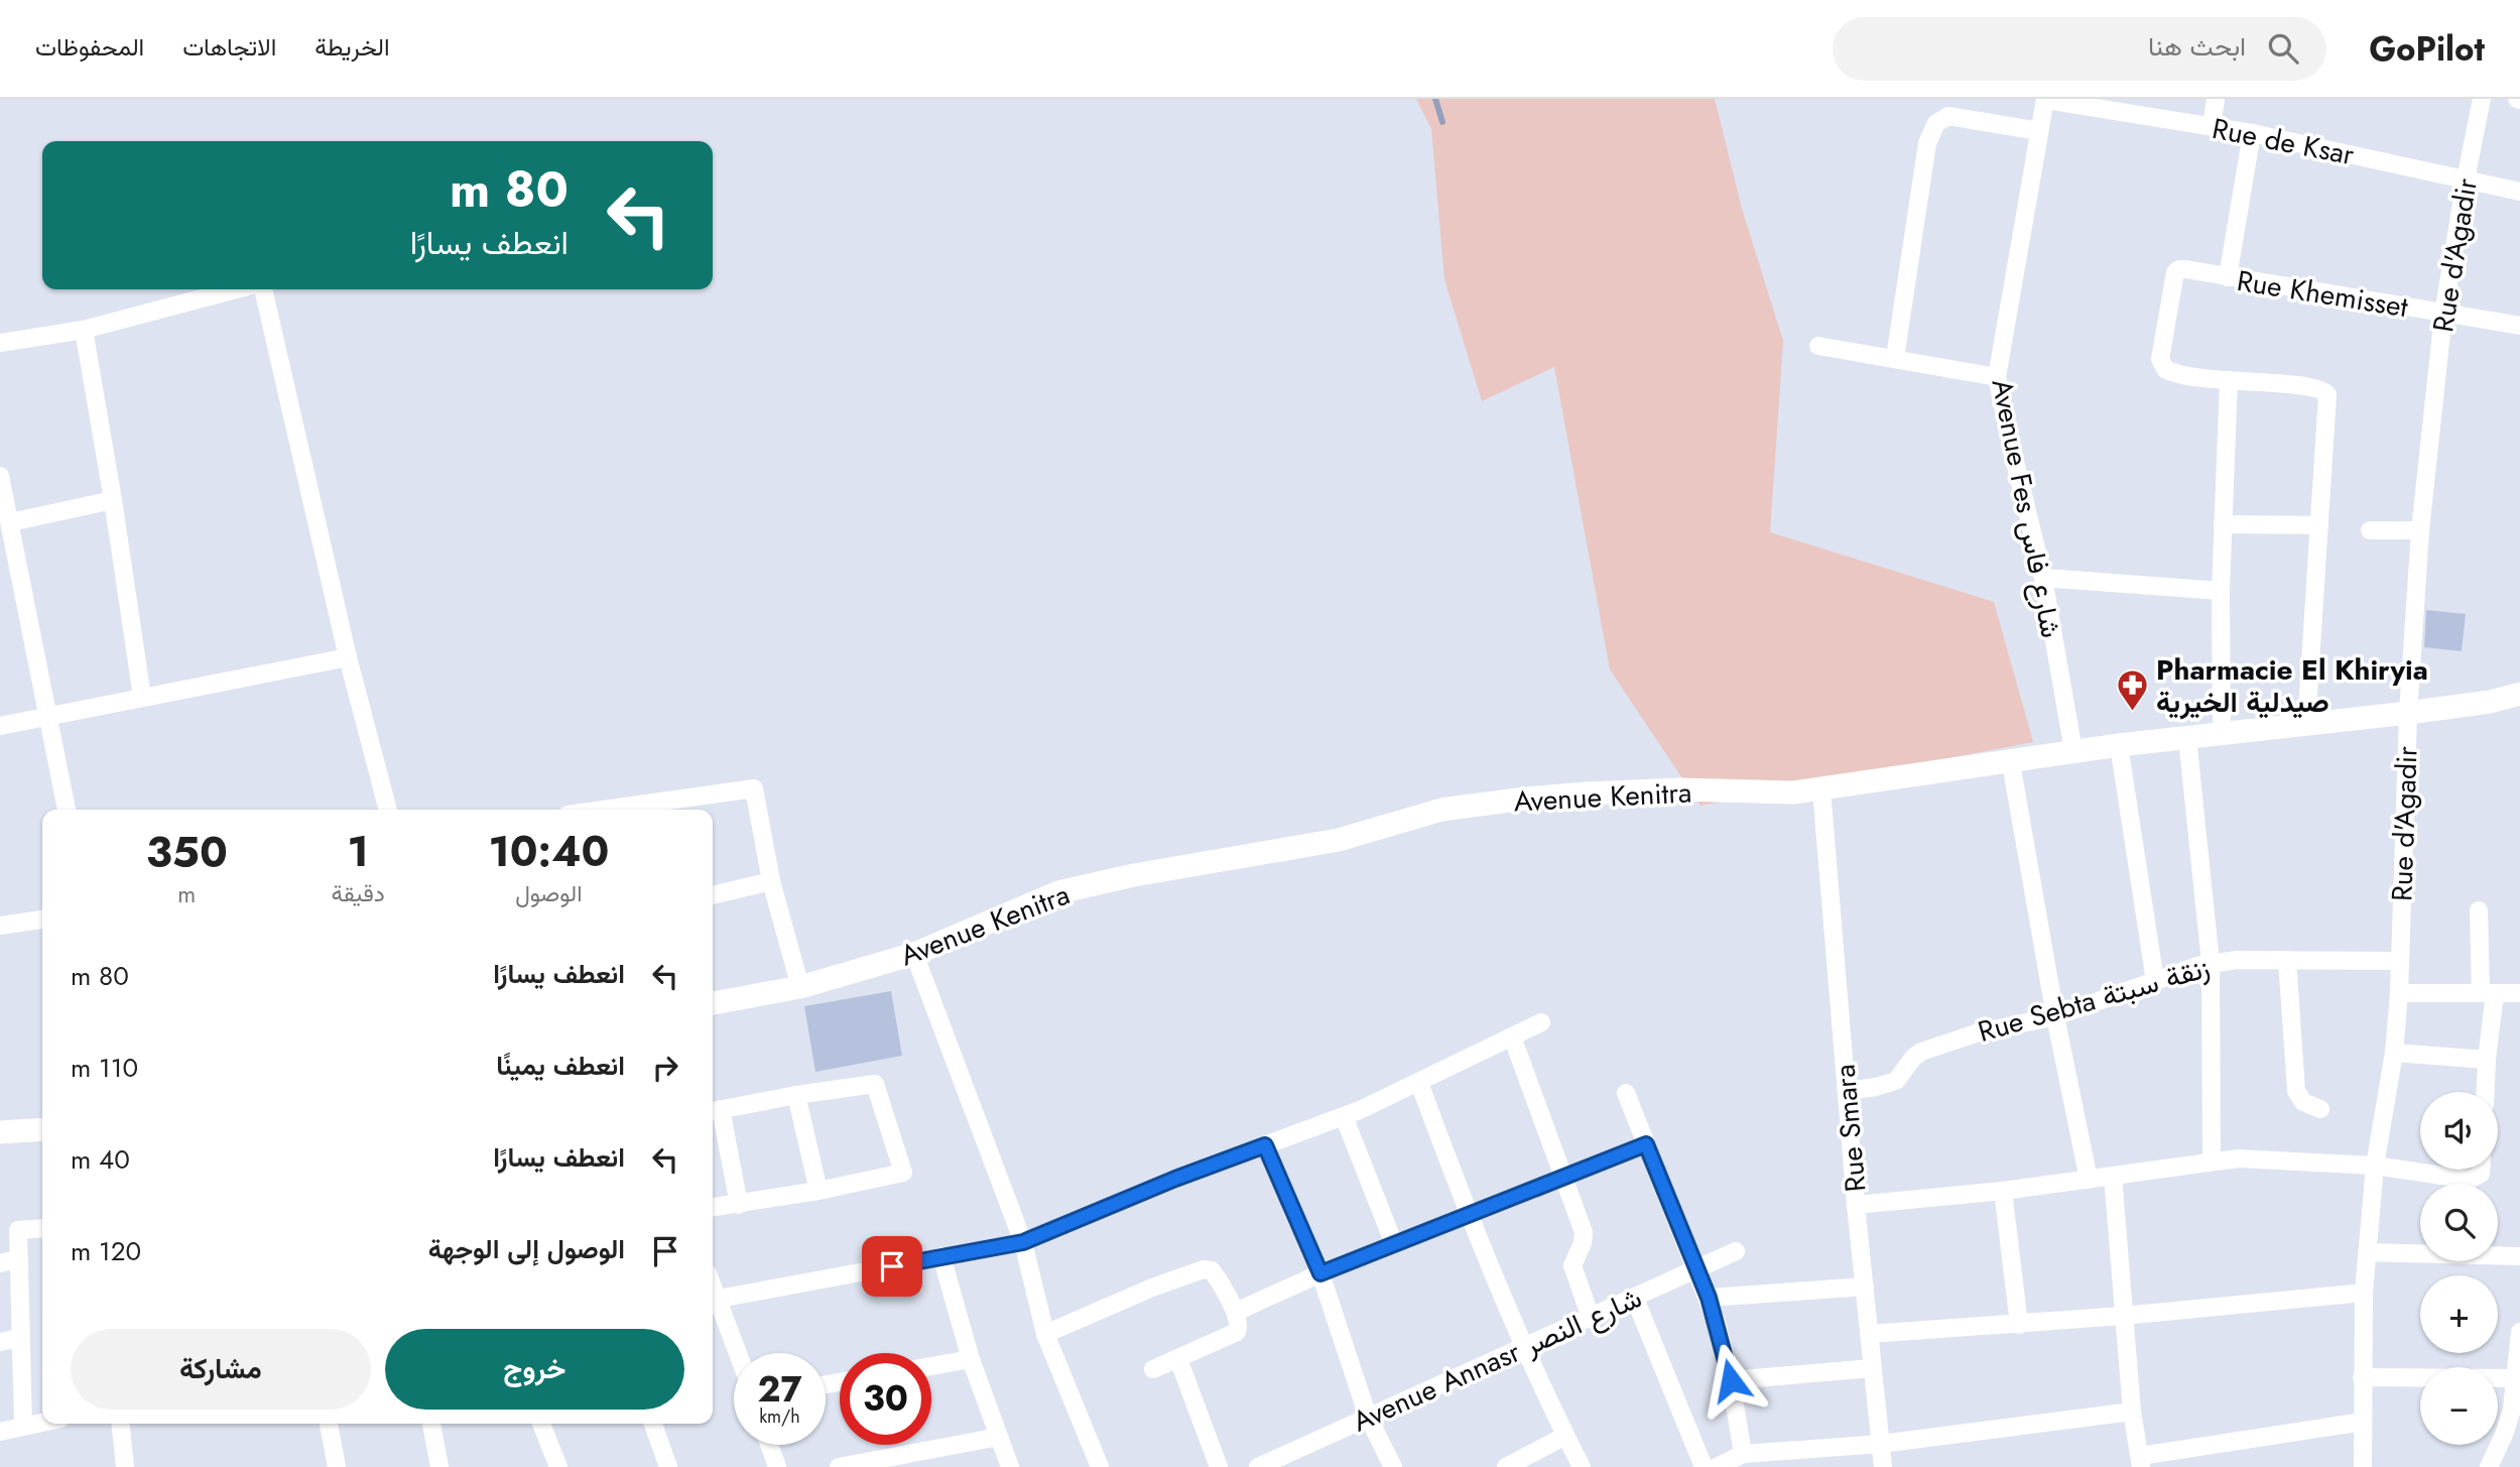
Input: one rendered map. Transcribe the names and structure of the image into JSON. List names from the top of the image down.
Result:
{
  "streets": {
    "street": [
      "Rue de Ksar",
      "Rue d'Agadir",
      "Rue Khemisset",
      "Avenue Fes شارع فاس",
      "Avenue Kenitra",
      "Rue Sebta زنقة سبتة",
      "Rue Smara",
      "Avenue Annasr شارع النصر"
    ]
  },
  "crossings": [
    ["Rue de Ksar", "Rue d'Agadir"],
    ["Rue de Ksar", "Avenue Fes شارع فاس"],
    ["Rue d'Agadir", "Rue Khemisset"],
    ["Rue d'Agadir", "Avenue Kenitra"],
    ["Rue d'Agadir", "Rue Sebta زنقة سبتة"],
    ["Avenue Fes شارع فاس", "Avenue Kenitra"],
    ["Avenue Kenitra", "Rue Smara"],
    ["Rue Sebta زنقة سبتة", "Rue Smara"]
  ],
  "places": {
    "pharmacy": ["Pharmacie El Khiryia صيدلية الخيرية"]
  },
  "page": {
    "header": "GoPilot",
    "search": "ابحث هنا",
    "nav": ["الخريطة", "الاتجاهات", "المحفوظات"],
    "turn": ["80 m", "انعطف يسارًا"],
    "eta": [
      "10:40",
      "الوصول",
      "1",
      "دقيقة",
      "350",
      "m"
    ],
    "list": [
      {
        "name": "انعطف يسارًا",
        "value": "80 m"
      },
      {
        "name": "انعطف يمينًا",
        "value": "110 m"
      },
      {
        "name": "انعطف يسارًا",
        "value": "40 m"
      },
      {
        "name": "الوصول إلى الوجهة",
        "value": "120 m"
      }
    ],
    "map_buttons": ["+", "−"],
    "buttons": ["خروج", "مشاركة"],
    "speed": "27 km/h",
    "limit": "30"
  }
}
